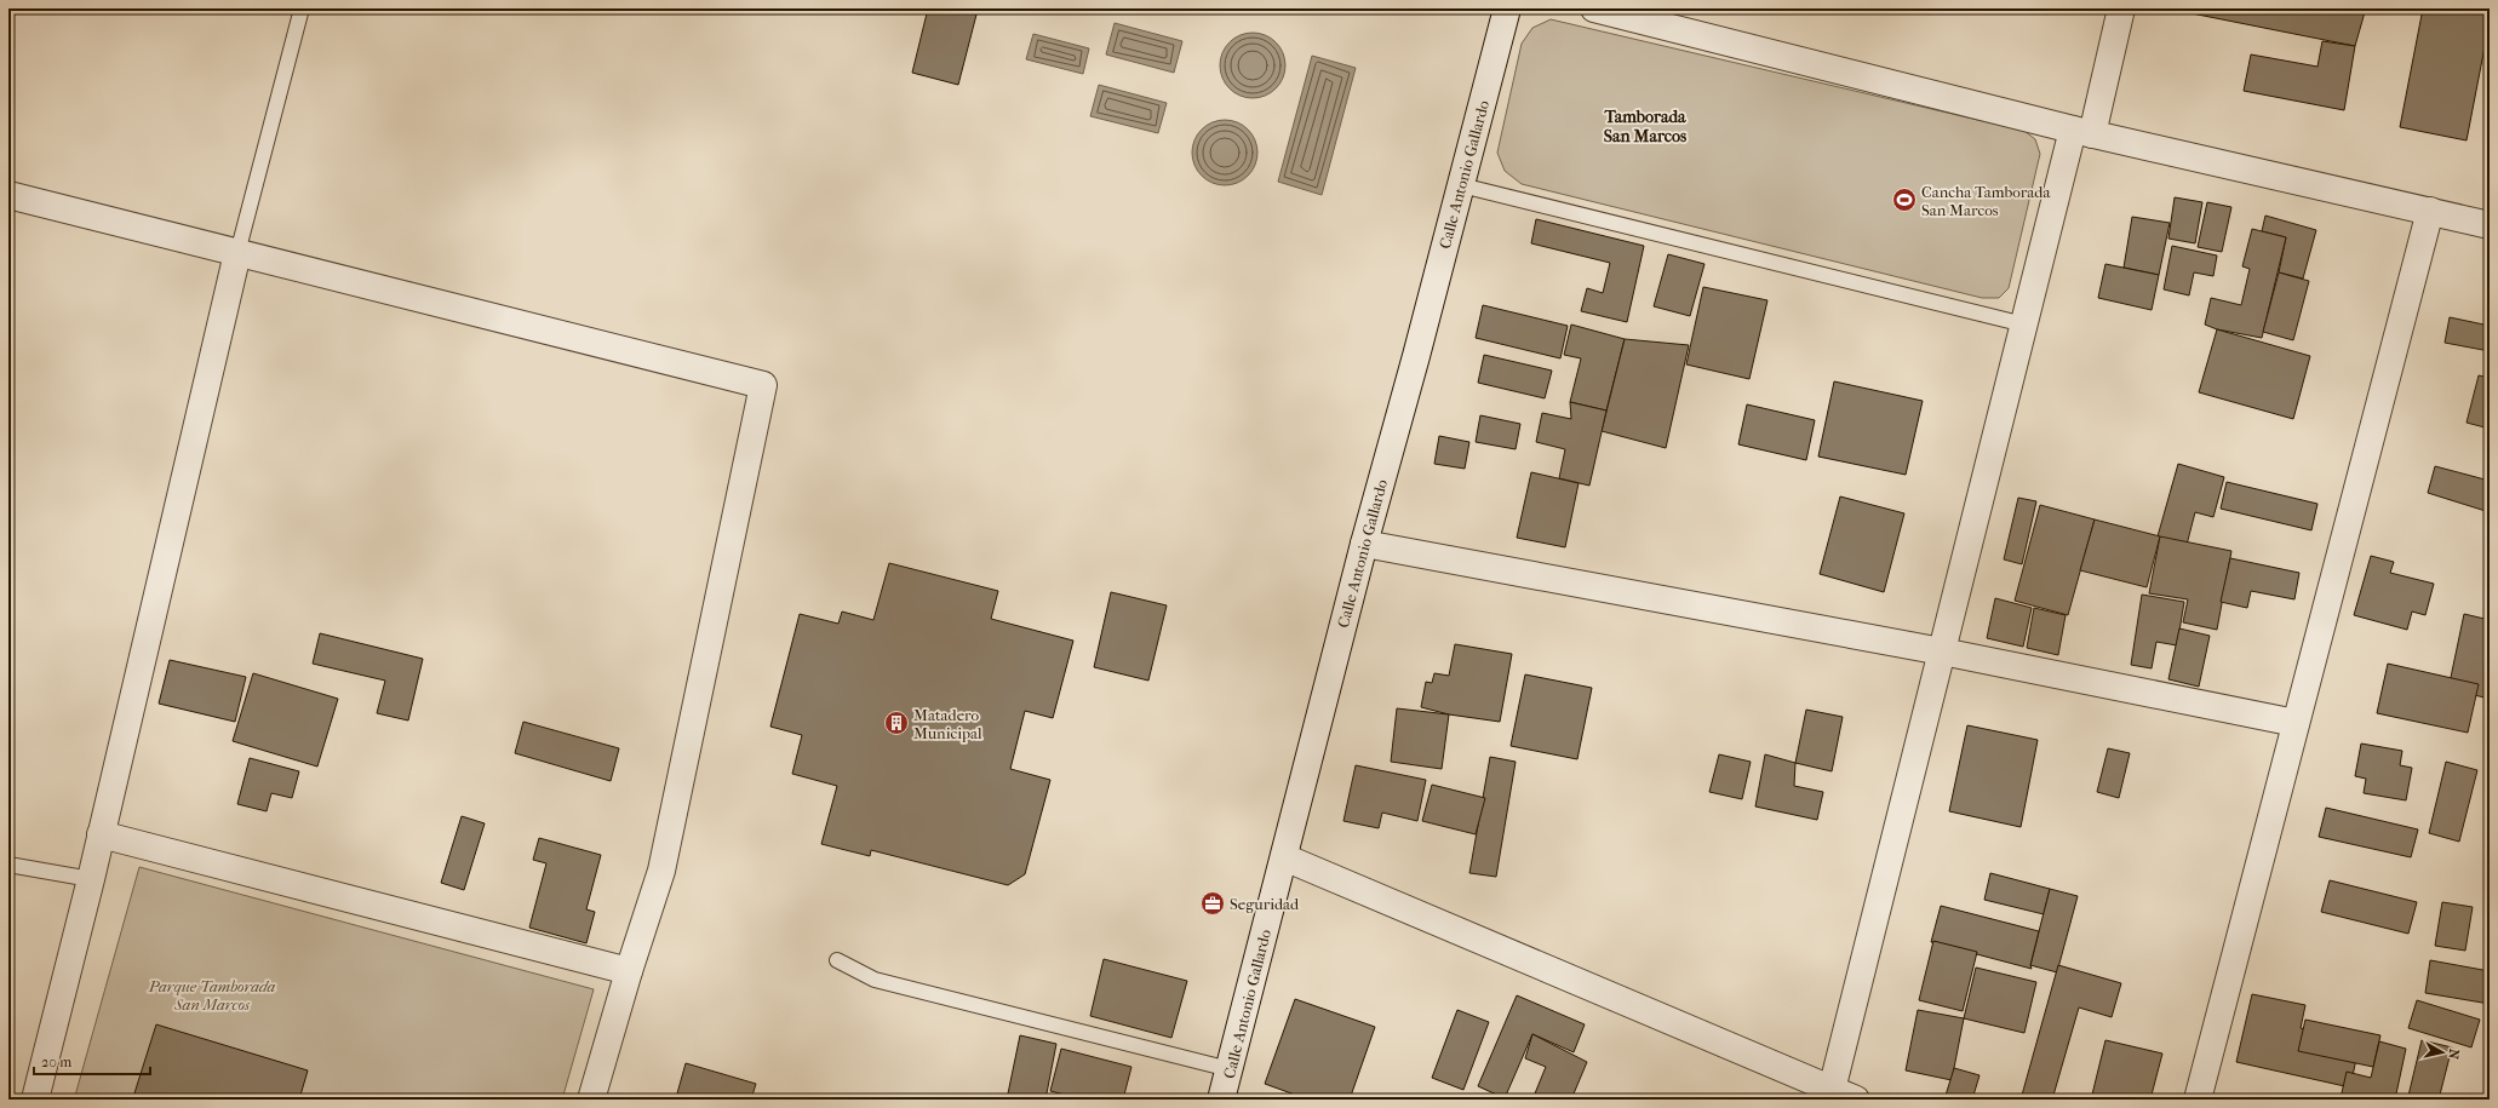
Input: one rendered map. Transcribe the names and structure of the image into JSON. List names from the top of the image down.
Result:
{
  "streets": {
    "street": ["Calle Antonio Gallardo"]
  },
  "districts": ["Tamborada San Marcos"],
  "parks": ["Parque Tamborada San Marcos"],
  "places": {
    "sports": ["Cancha Tamborada San Marcos"],
    "building": ["Matadero Municipal"],
    "office": ["Seguridad"]
  },
  "scale_bar": "20 m",
  "north": "right"
}
